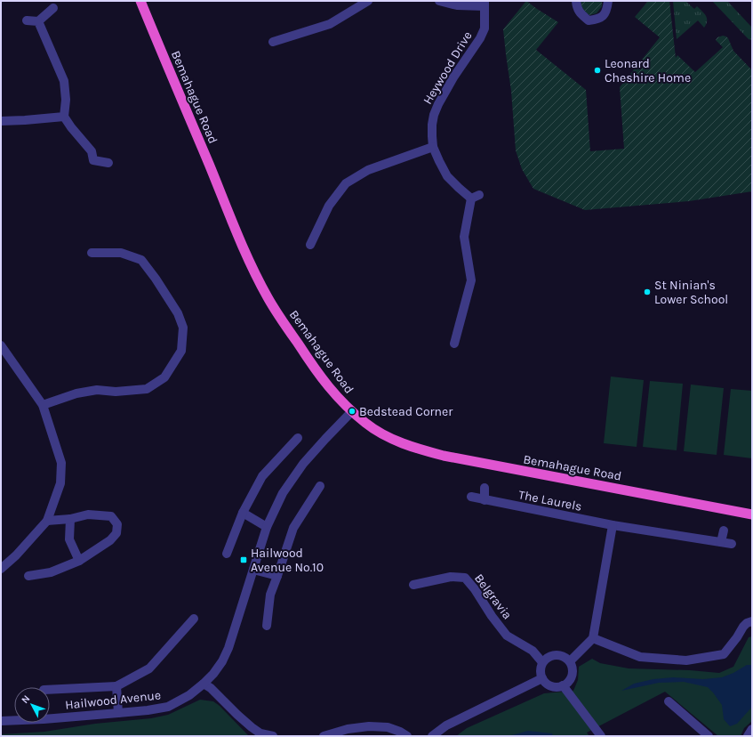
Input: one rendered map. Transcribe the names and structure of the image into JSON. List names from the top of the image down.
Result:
{
  "streets": {
    "highway": ["Bemahague Road"],
    "street": [
      "Heywood Drive",
      "The Laurels",
      "Belgravia",
      "Hailwood Avenue"
    ]
  },
  "crossings": [
    ["Bemahague Road", "Hailwood Avenue"]
  ],
  "places": {
    "other": ["Leonard Cheshire Home", "St Ninian's Lower School", "Bedstead Corner"],
    "transit": ["Hailwood Avenue No.10"]
  },
  "north": "top left"
}
